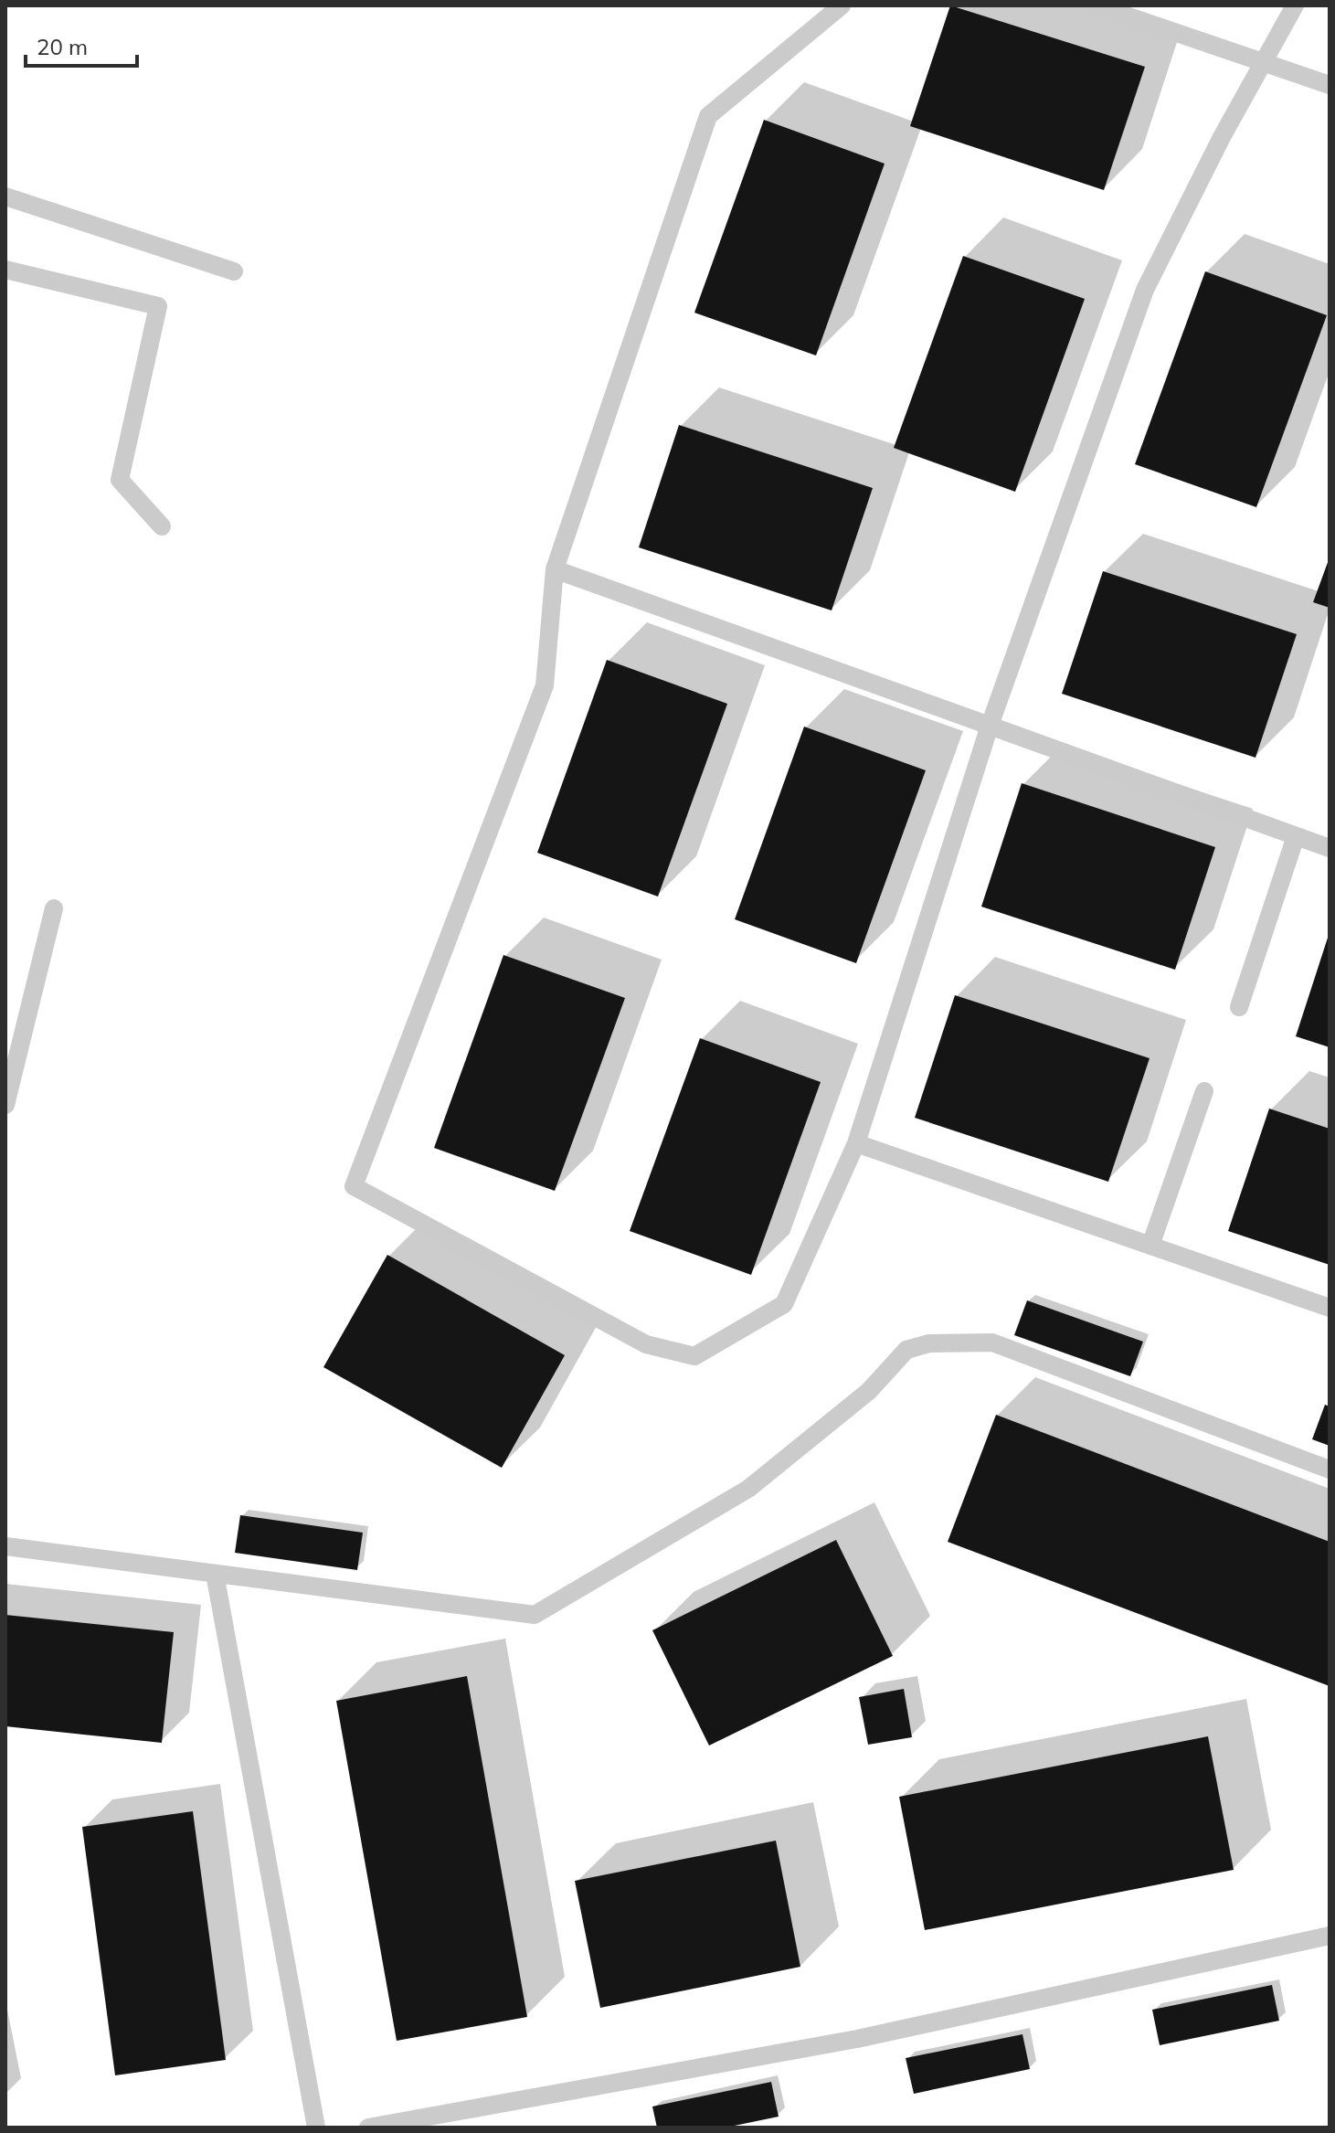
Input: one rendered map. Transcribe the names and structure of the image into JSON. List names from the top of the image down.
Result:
{
  "scale_bar": "20 m"
}
